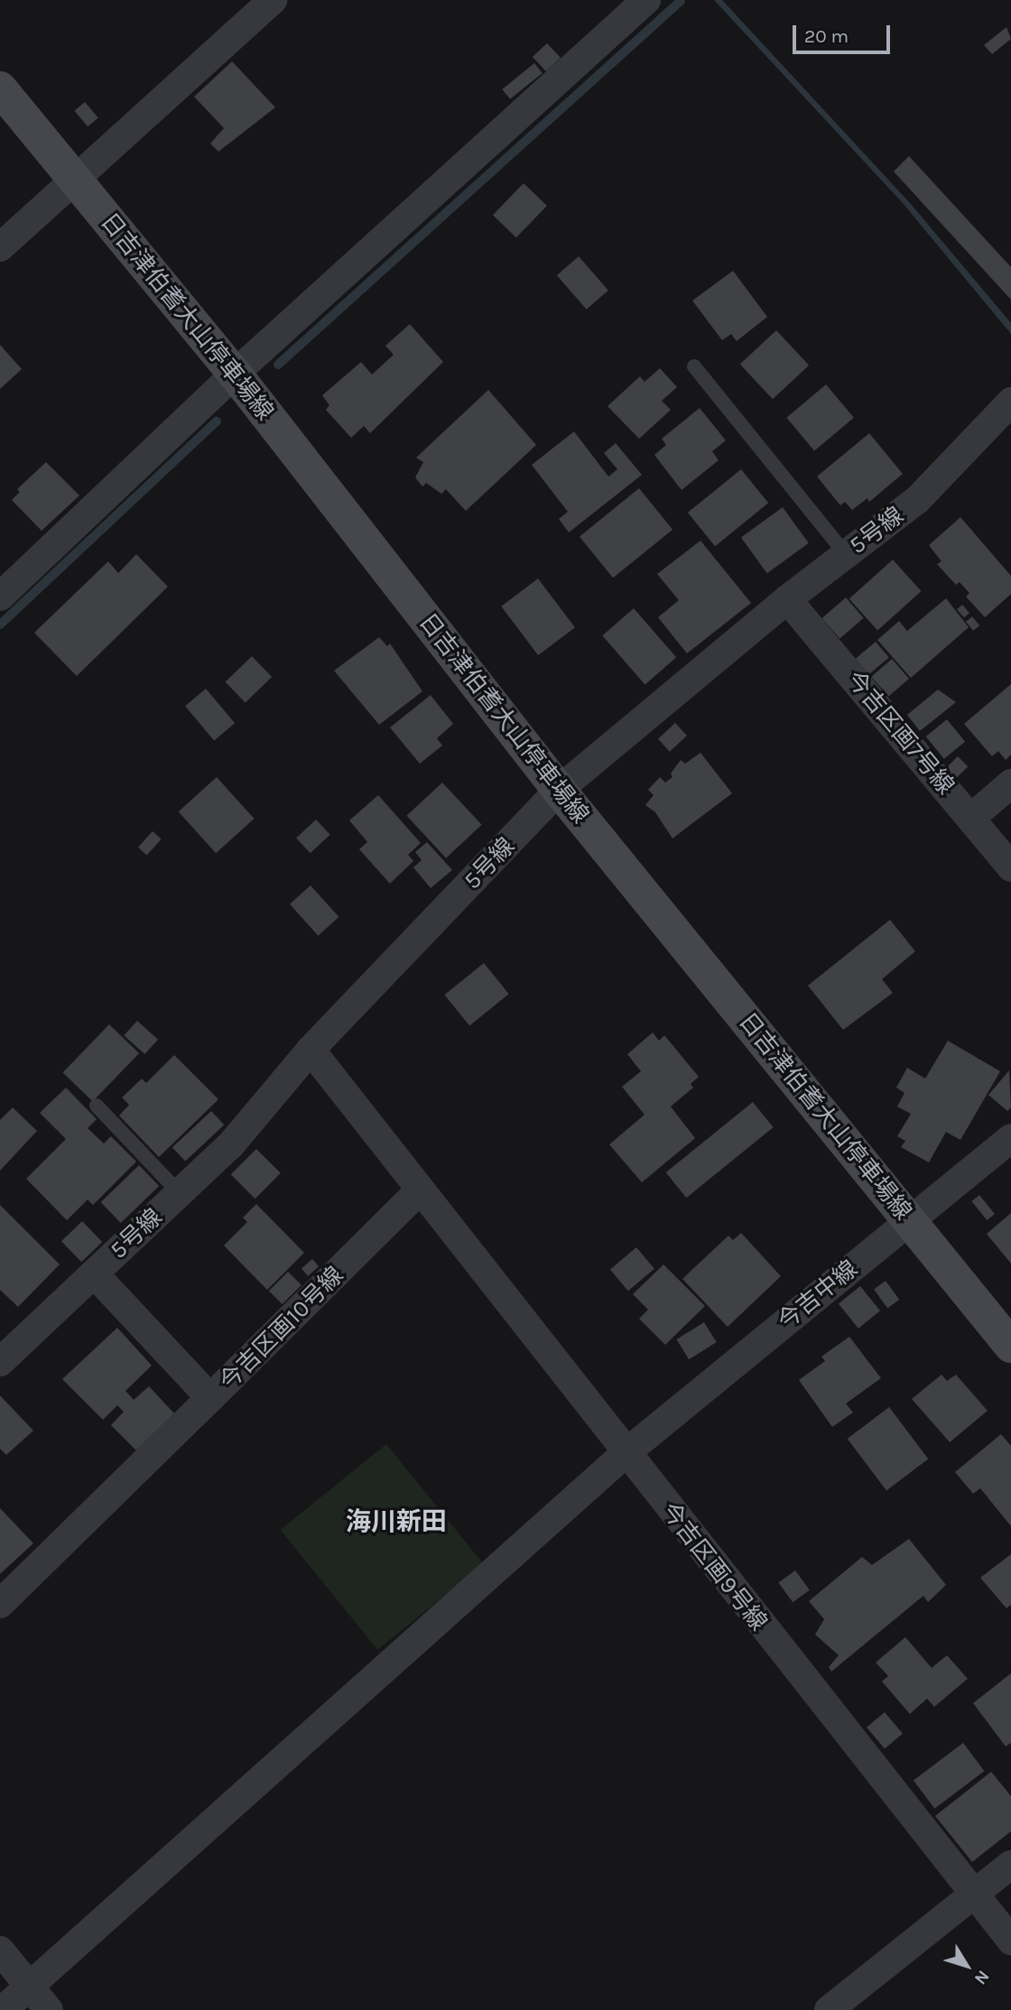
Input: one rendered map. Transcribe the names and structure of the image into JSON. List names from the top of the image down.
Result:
{
  "streets": {
    "main road": ["日吉津伯耆大山停車場線"],
    "street": [
      "5号線",
      "今吉区画7号線",
      "今吉中線",
      "今吉区画10号線",
      "今吉区画9号線"
    ]
  },
  "crossings": [
    ["日吉津伯耆大山停車場線", "5号線"],
    ["日吉津伯耆大山停車場線", "今吉中線"],
    ["5号線", "今吉区画7号線"],
    ["5号線", "今吉区画10号線"],
    ["5号線", "今吉区画9号線"],
    ["今吉中線", "今吉区画9号線"],
    ["今吉区画10号線", "今吉区画9号線"]
  ],
  "districts": ["海川新田"],
  "scale_bar": "20 m",
  "north": "bottom right"
}
